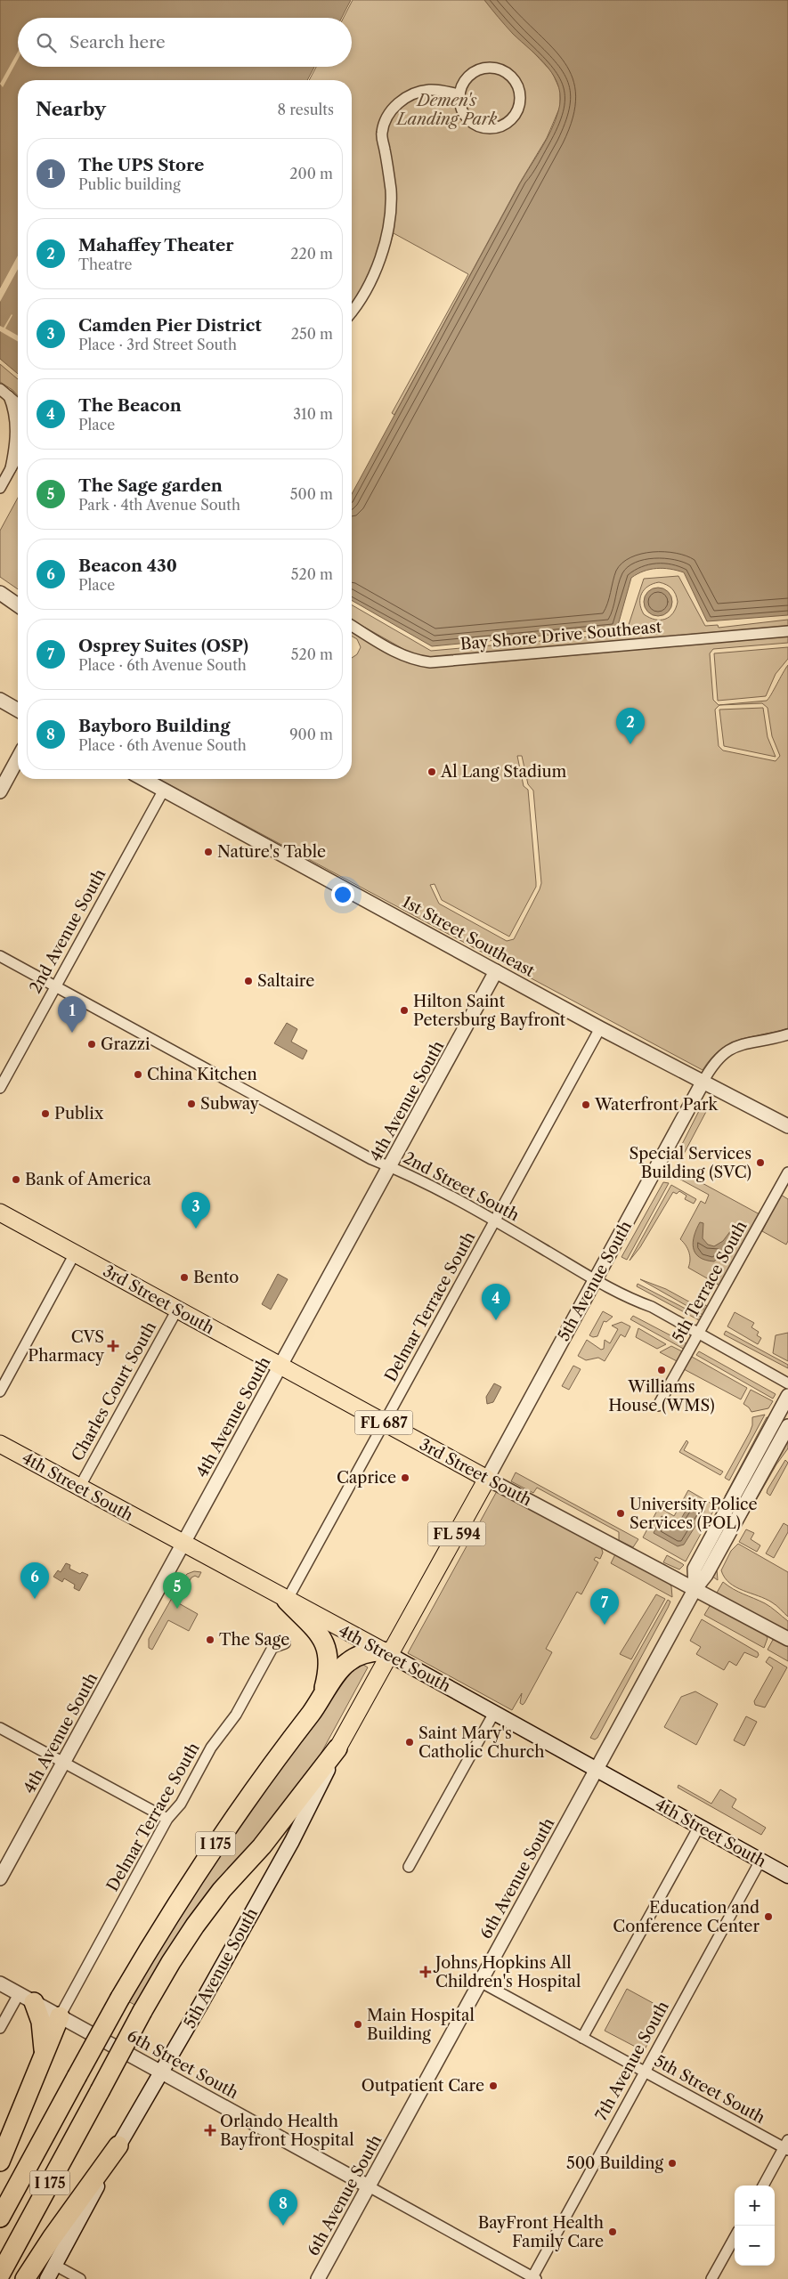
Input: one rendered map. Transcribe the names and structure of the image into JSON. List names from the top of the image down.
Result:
{
  "streets": {
    "highway": ["I 175"],
    "main road": [
      "5th Avenue South",
      "3rd Street South",
      "FL 687",
      "4th Street South",
      "FL 594"
    ],
    "street": [
      "Bay Shore Drive Southeast",
      "2nd Avenue South",
      "1st Street Southeast",
      "4th Avenue South",
      "2nd Street South",
      "5th Terrace South",
      "Delmar Terrace South",
      "Charles Court South",
      "6th Avenue South",
      "7th Avenue South",
      "6th Street South",
      "5th Street South"
    ]
  },
  "crossings": [
    ["2nd Avenue South", "1st Street Southeast"],
    ["2nd Avenue South", "2nd Street South"],
    ["1st Street Southeast", "4th Avenue South"],
    ["1st Street Southeast", "5th Avenue South"],
    ["1st Street Southeast", "Delmar Terrace South"],
    ["4th Avenue South", "2nd Street South"],
    ["4th Avenue South", "3rd Street South"],
    ["4th Avenue South", "4th Street South"],
    ["2nd Street South", "5th Avenue South"],
    ["2nd Street South", "5th Terrace South"],
    ["2nd Street South", "Delmar Terrace South"],
    ["5th Avenue South", "3rd Street South"],
    ["5th Avenue South", "4th Street South"],
    ["5th Avenue South", "FL 594"],
    ["5th Avenue South", "I 175"],
    ["5th Avenue South", "6th Street South"],
    ["3rd Street South", "Delmar Terrace South"],
    ["3rd Street South", "Charles Court South"],
    ["3rd Street South", "FL 594"],
    ["3rd Street South", "6th Avenue South"],
    ["Delmar Terrace South", "4th Street South"],
    ["Delmar Terrace South", "6th Street South"],
    ["Charles Court South", "4th Street South"],
    ["4th Street South", "FL 594"],
    ["4th Street South", "6th Avenue South"],
    ["4th Street South", "7th Avenue South"],
    ["6th Avenue South", "6th Street South"],
    ["6th Avenue South", "5th Street South"],
    ["7th Avenue South", "6th Street South"],
    ["7th Avenue South", "5th Street South"]
  ],
  "parks": ["Demen's Landing Park"],
  "places": {
    "other": [
      "Al Lang Stadium",
      "Nature's Table",
      "Saltaire",
      "Hilton Saint Petersburg Bayfront",
      "Grazzi",
      "China Kitchen",
      "Subway",
      "Waterfront Park",
      "Publix",
      "Special Services Building (SVC)",
      "Bank of America",
      "Bento",
      "Williams House (WMS)",
      "Caprice",
      "University Police Services (POL)",
      "The Sage",
      "Saint Mary's Catholic Church",
      "Education and Conference Center",
      "Main Hospital Building",
      "Outpatient Care",
      "500 Building",
      "BayFront Health Family Care"
    ],
    "health": ["CVS Pharmacy", "Johns Hopkins All Children's Hospital", "Orlando Health Bayfront Hospital"]
  },
  "page": {
    "search": "Search here",
    "heading": ["Nearby", "8 results"],
    "list": [
      {
        "mark": "1",
        "name": "The UPS Store",
        "note": "Public building",
        "value": "200 m"
      },
      {
        "mark": "2",
        "name": "Mahaffey Theater",
        "note": "Theatre",
        "value": "220 m"
      },
      {
        "mark": "3",
        "name": "Camden Pier District",
        "note": "Place · 3rd Street South",
        "value": "250 m"
      },
      {
        "mark": "4",
        "name": "The Beacon",
        "note": "Place",
        "value": "310 m"
      },
      {
        "mark": "5",
        "name": "The Sage garden",
        "note": "Park · 4th Avenue South",
        "value": "500 m"
      },
      {
        "mark": "6",
        "name": "Beacon 430",
        "note": "Place",
        "value": "520 m"
      },
      {
        "mark": "7",
        "name": "Osprey Suites (OSP)",
        "note": "Place · 6th Avenue South",
        "value": "520 m"
      },
      {
        "mark": "8",
        "name": "Bayboro Building",
        "note": "Place · 6th Avenue South",
        "value": "900 m"
      }
    ],
    "pins": [
      "2",
      "1",
      "3",
      "4",
      "6",
      "5",
      "7",
      "8"
    ],
    "map_buttons": ["+", "−"]
  }
}
